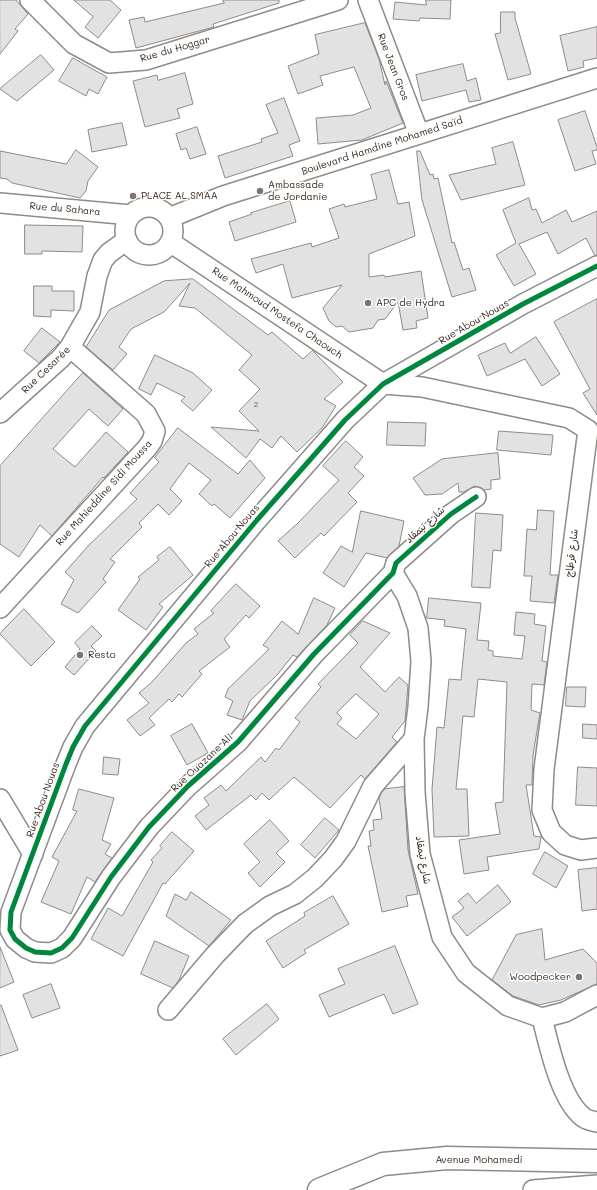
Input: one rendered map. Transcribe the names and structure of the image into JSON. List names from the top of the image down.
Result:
{
  "streets": {
    "main road": ["Avenue Mohamedi"],
    "street": [
      "Rue du Hoggar",
      "Rue Jean Gros",
      "Boulevard Hamdine Mohamed Saïd",
      "Rue du Sahara",
      "Rue Mahmoud Mostefa Chaouch",
      "Rue Abou Nouas",
      "Rue Cesarée",
      "Rue Mahieddine Sidi Moussa",
      "شارع تيمقاد",
      "شارع قرطاج",
      "Rue Ouazane Ali"
    ]
  },
  "crossings": [
    ["Rue Jean Gros", "Boulevard Hamdine Mohamed Saïd"],
    ["Boulevard Hamdine Mohamed Saïd", "Rue du Sahara"],
    ["Boulevard Hamdine Mohamed Saïd", "Rue Mahmoud Mostefa Chaouch"],
    ["Boulevard Hamdine Mohamed Saïd", "Rue Cesarée"],
    ["Rue du Sahara", "Rue Mahmoud Mostefa Chaouch"],
    ["Rue du Sahara", "Rue Cesarée"],
    ["Rue Mahmoud Mostefa Chaouch", "Rue Abou Nouas"],
    ["Rue Mahmoud Mostefa Chaouch", "Rue Cesarée"],
    ["Rue Mahmoud Mostefa Chaouch", "شارع قرطاج"],
    ["Rue Abou Nouas", "شارع قرطاج"],
    ["Rue Abou Nouas", "Rue Ouazane Ali"],
    ["Rue Cesarée", "Rue Mahieddine Sidi Moussa"],
    ["شارع تيمقاد", "Rue Ouazane Ali"]
  ],
  "places": [
    "Ambassade de Jordanie",
    "PLACE AL SMAA",
    "APC de Hydra",
    "Resto",
    "Woodpecker"
  ],
  "house_numbers": ["2"]
}
